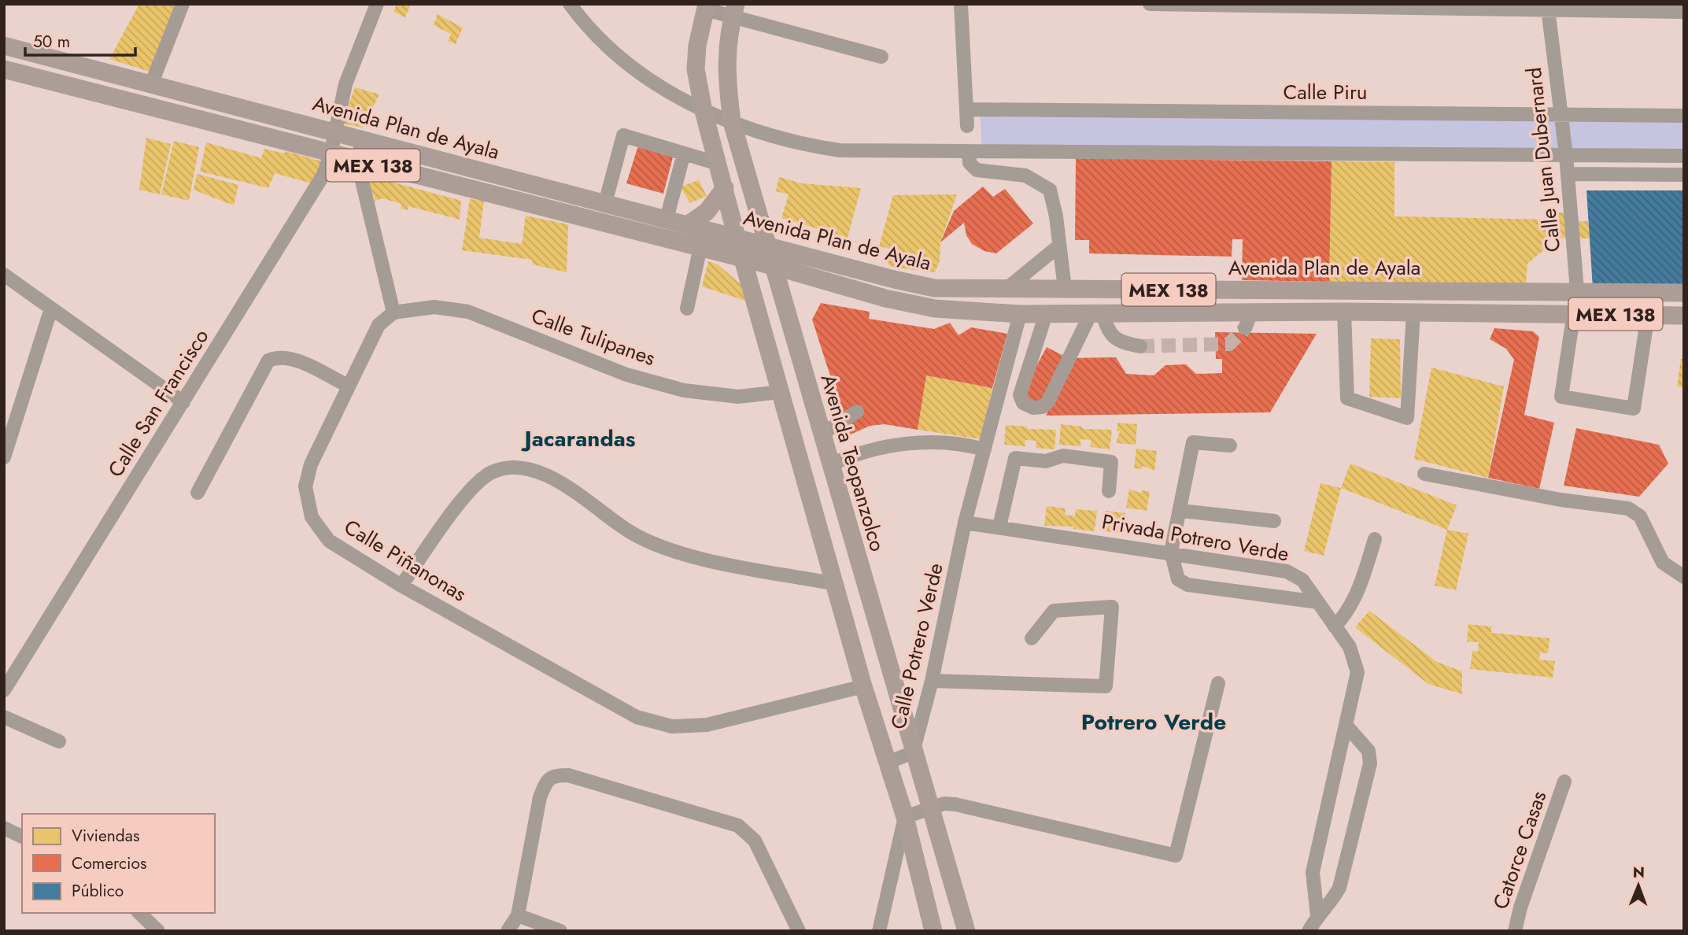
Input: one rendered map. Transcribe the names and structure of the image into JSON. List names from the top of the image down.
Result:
{
  "streets": {
    "main road": ["Avenida Plan de Ayala", "MEX 138", "Avenida Teopanzolco"],
    "street": [
      "Calle Piru",
      "Calle Juan Dubernard",
      "Calle Tulipanes",
      "Calle San Francisco",
      "Privada Potrero Verde",
      "Calle Piñanonas",
      "Calle Potrero Verde",
      "Catorce Casas"
    ]
  },
  "crossings": [
    ["Calle Piru", "Calle Juan Dubernard"],
    ["Avenida Plan de Ayala", "Calle Juan Dubernard"],
    ["Avenida Plan de Ayala", "Calle San Francisco"],
    ["Avenida Plan de Ayala", "Avenida Teopanzolco"],
    ["Avenida Plan de Ayala", "Calle Potrero Verde"],
    ["Calle Tulipanes", "Calle Piñanonas"],
    ["Avenida Teopanzolco", "Calle Potrero Verde"]
  ],
  "districts": ["Jacarandas", "Potrero Verde"],
  "legend": ["Viviendas", "Comercios", "Público"],
  "scale_bar": "50 m",
  "north": "top"
}
